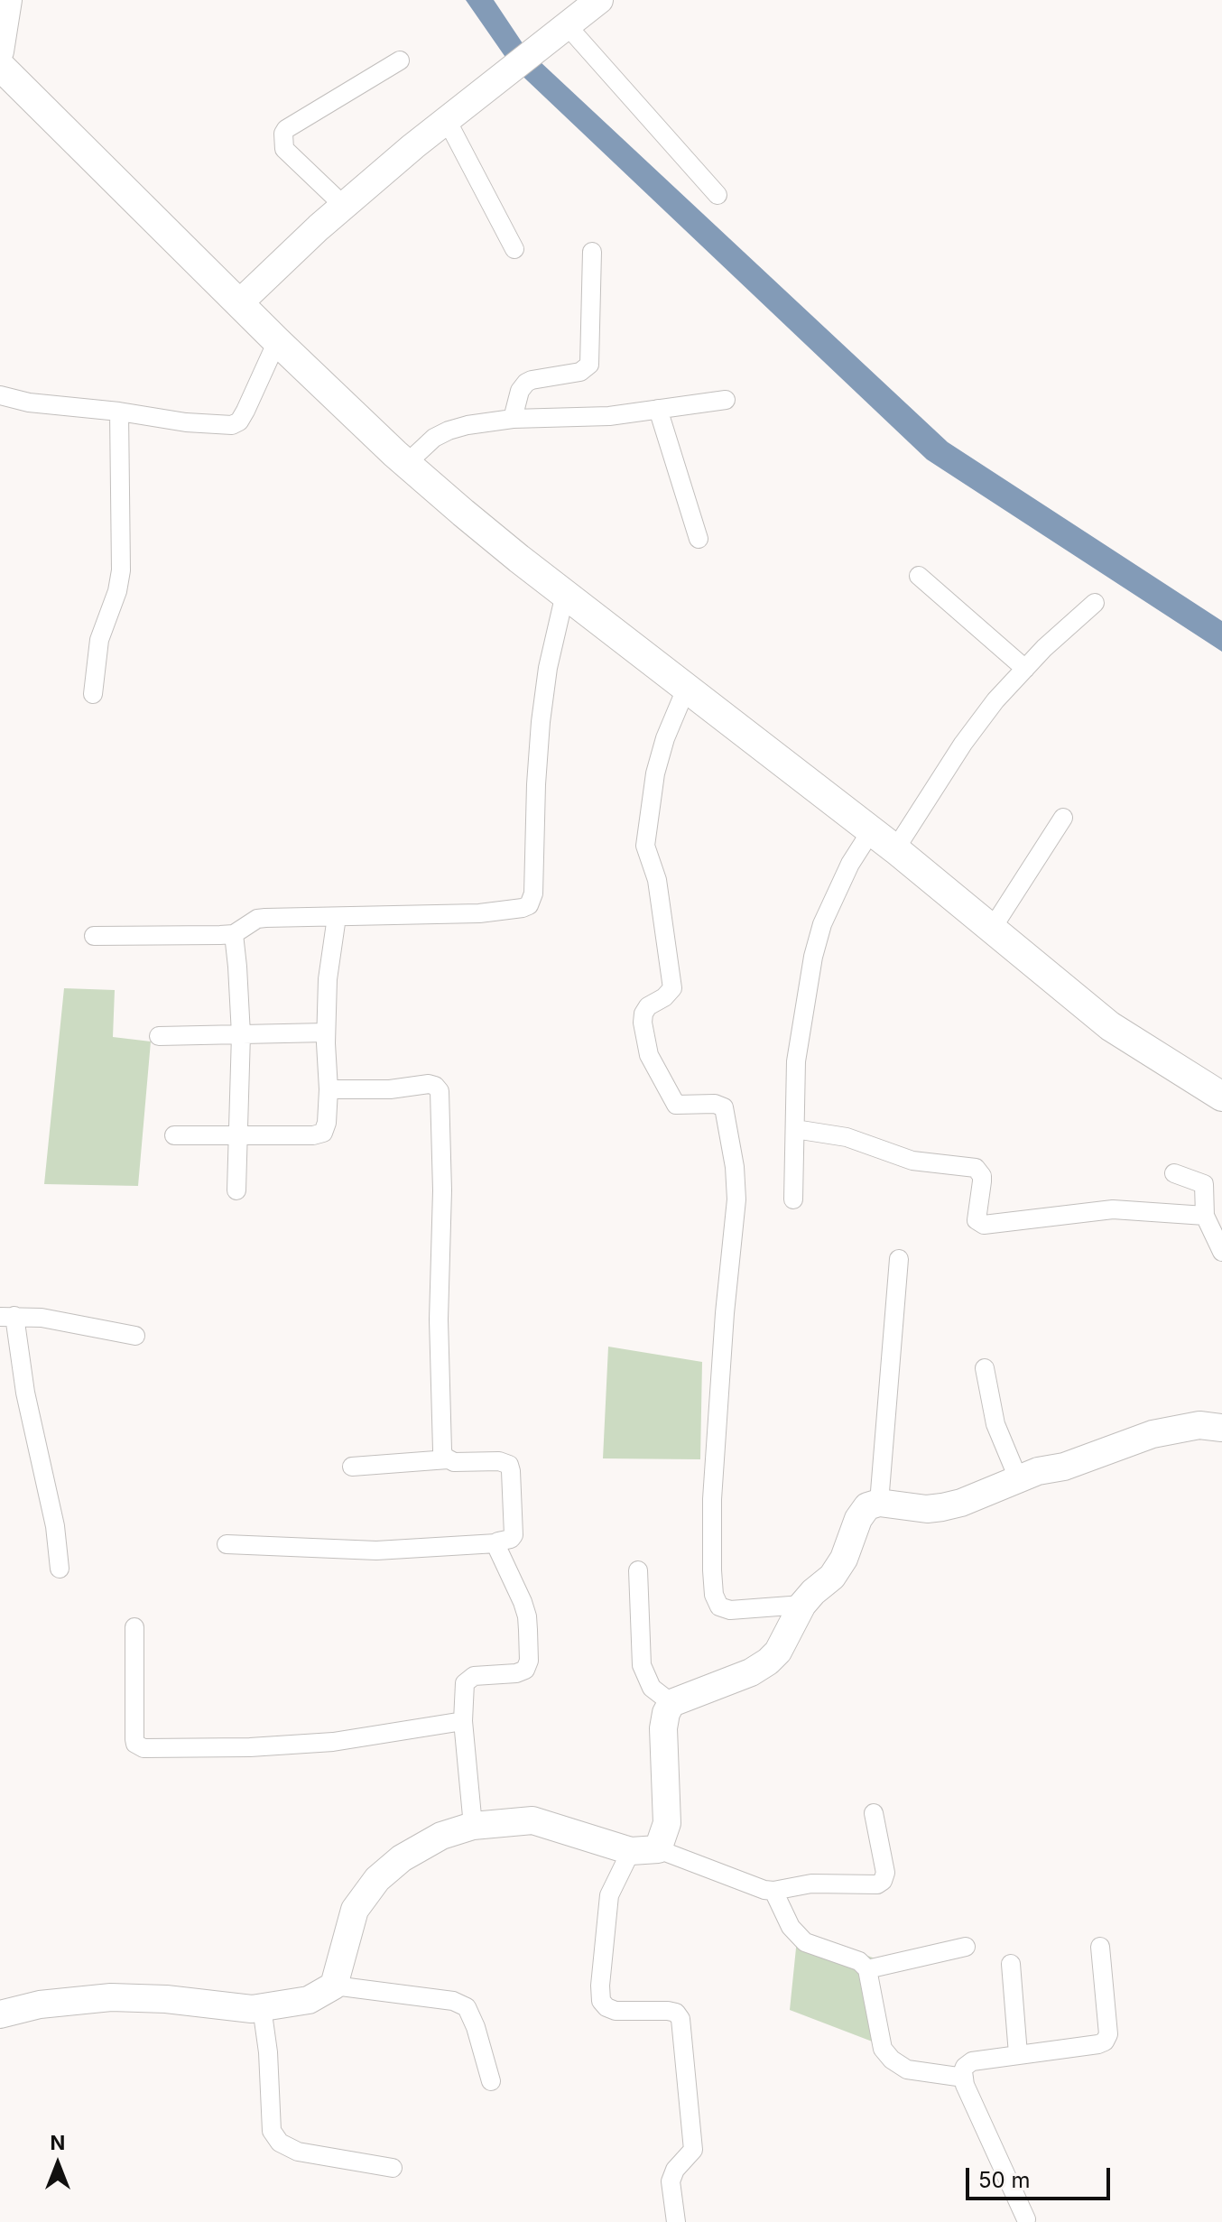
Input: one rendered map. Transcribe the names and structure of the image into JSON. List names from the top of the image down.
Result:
{
  "scale_bar": "50 m",
  "north": "top"
}
